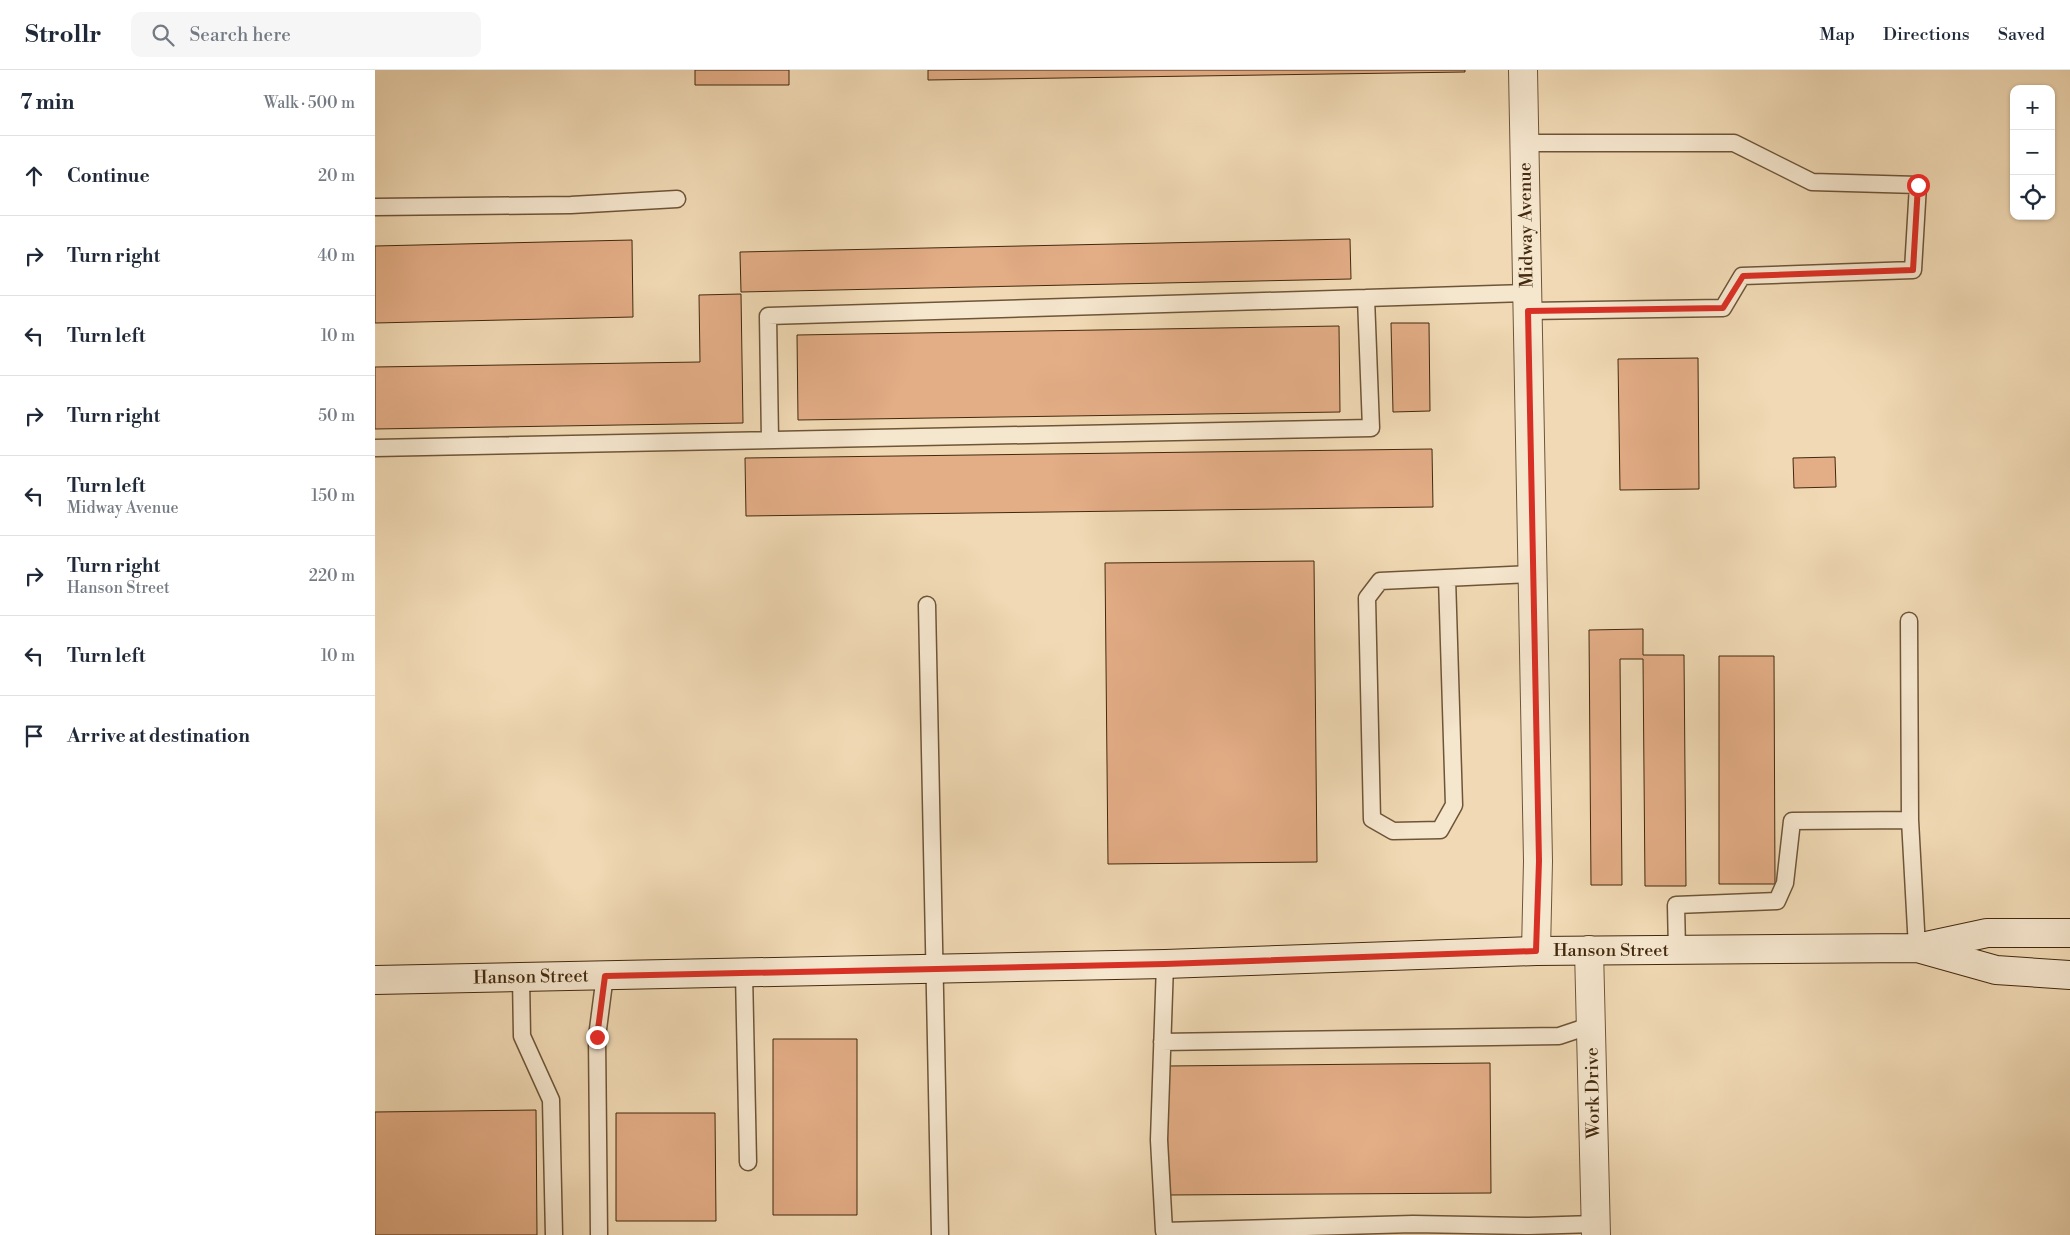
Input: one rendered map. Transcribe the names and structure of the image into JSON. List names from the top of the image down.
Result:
{
  "streets": {
    "street": ["Midway Avenue", "Hanson Street", "Work Drive"]
  },
  "crossings": [
    ["Midway Avenue", "Hanson Street"],
    ["Hanson Street", "Work Drive"]
  ],
  "page": {
    "header": "Strollr",
    "search": "Search here",
    "nav": ["Map", "Directions", "Saved"],
    "heading": ["7 min", "Walk · 500 m"],
    "map_buttons": ["+", "−"],
    "list": [
      ["Continue", "20 m"],
      ["Turn right", "40 m"],
      ["Turn left", "10 m"],
      ["Turn right", "50 m"],
      ["Turn left", "Midway Avenue", "150 m"],
      ["Turn right", "Hanson Street", "220 m"],
      ["Turn left", "10 m"],
      "Arrive at destination"
    ]
  }
}
